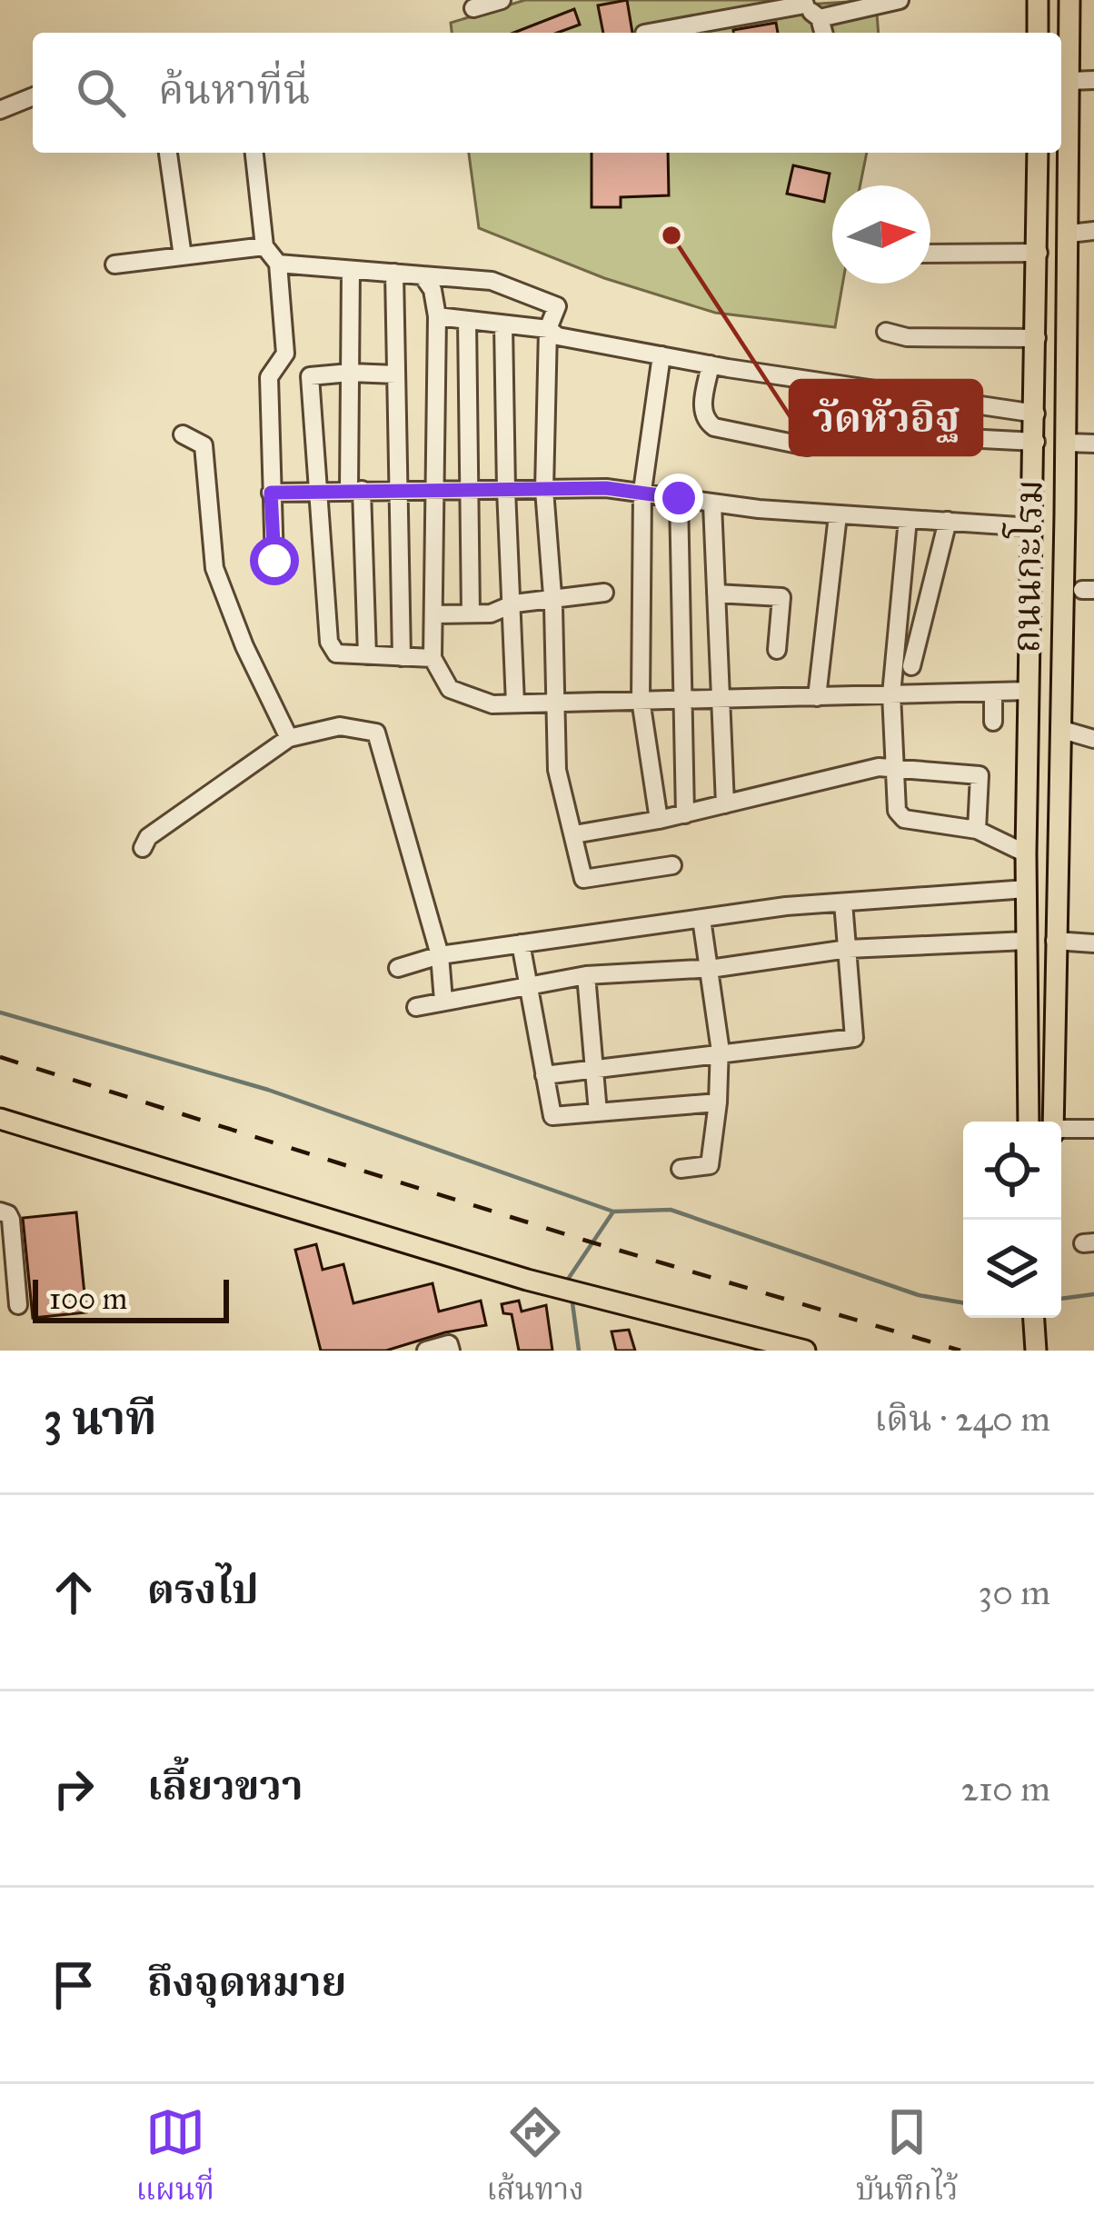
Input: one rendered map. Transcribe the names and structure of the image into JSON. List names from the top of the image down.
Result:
{
  "streets": {
    "main road": ["ถนนกะโรม"]
  },
  "places": ["วัดหัวอิฐ"],
  "scale_bar": "100 m",
  "north": "right",
  "page": {
    "search": "ค้นหาที่นี่",
    "scale": "100 m",
    "heading": ["3 นาที", "เดิน · 240 m"],
    "list": [
      ["ตรงไป", "30 m"],
      ["เลี้ยวขวา", "210 m"],
      "ถึงจุดหมาย"
    ],
    "nav": ["แผนที่", "เส้นทาง", "บันทึกไว้"]
  }
}
